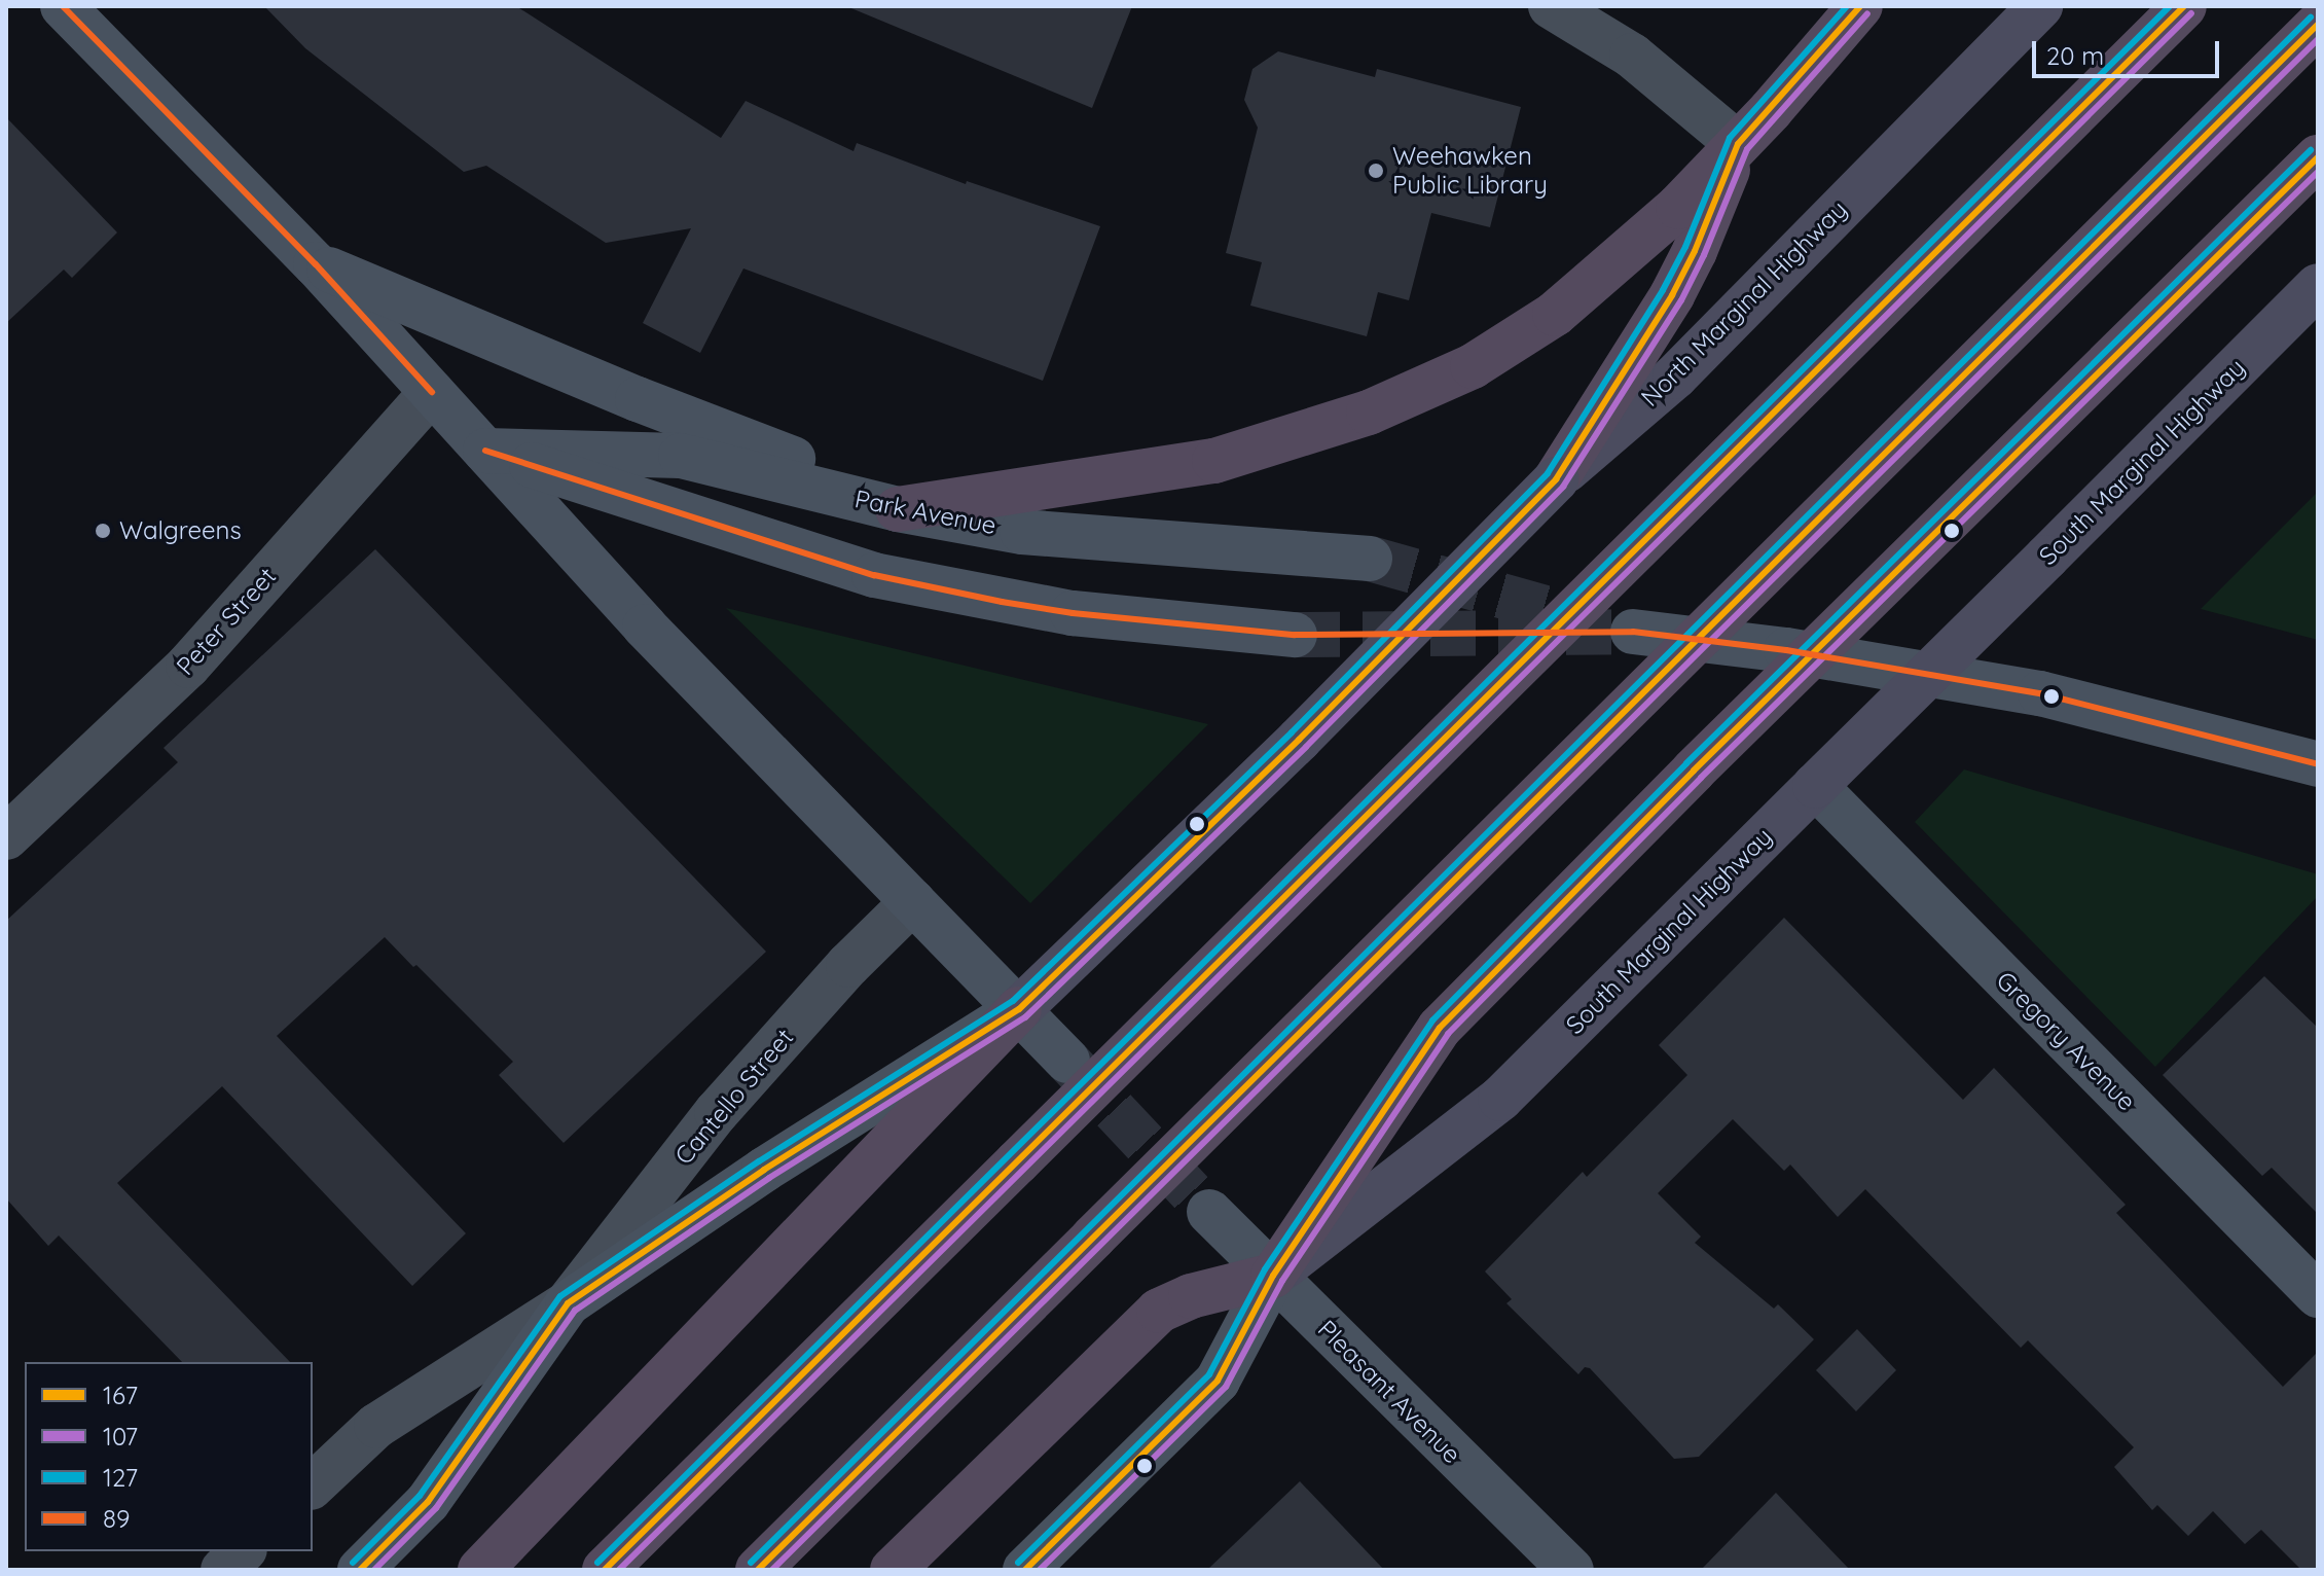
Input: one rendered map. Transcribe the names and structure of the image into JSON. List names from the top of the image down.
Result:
{
  "streets": {
    "main road": [
      "North Marginal Highway",
      "South Marginal Highway",
      "Park Avenue",
      "Gregory Avenue",
      "Cantello Street",
      "Pleasant Avenue"
    ],
    "street": ["Peter Street"]
  },
  "crossings": [
    ["North Marginal Highway", "Cantello Street"],
    ["South Marginal Highway", "Gregory Avenue"],
    ["South Marginal Highway", "Pleasant Avenue"]
  ],
  "places": ["Weehawken Public Library", "Walgreens"],
  "lines": [
    "transit line 167",
    "transit line 127",
    "transit line 89",
    "transit line 107"
  ],
  "legend": [
    "167",
    "107",
    "127",
    "89"
  ],
  "scale_bar": "20 m"
}
